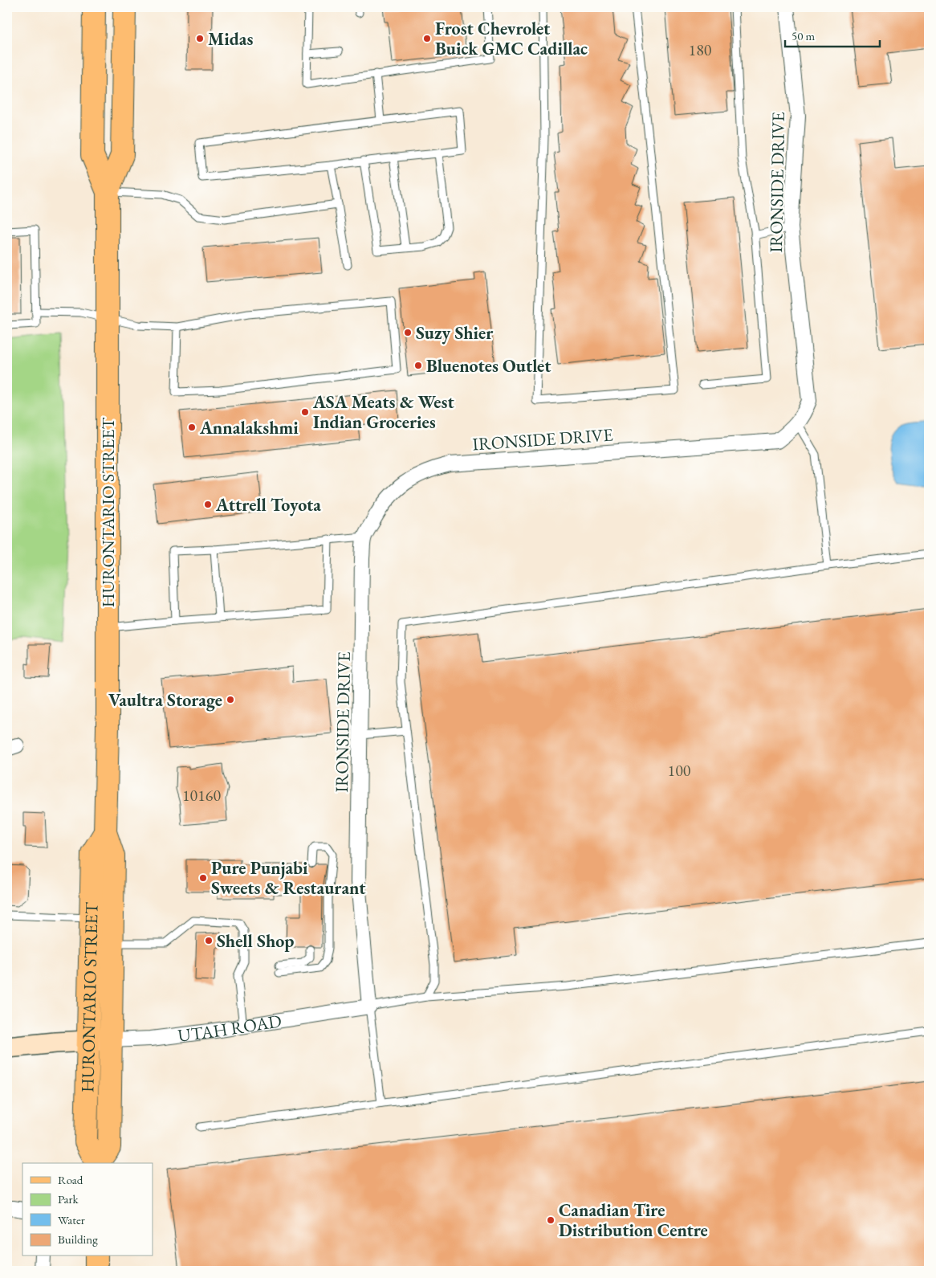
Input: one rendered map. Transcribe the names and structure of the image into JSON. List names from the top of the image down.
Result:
{
  "streets": {
    "main road": ["HURONTARIO STREET"],
    "street": ["IRONSIDE DRIVE", "UTAH ROAD"]
  },
  "crossings": [
    ["IRONSIDE DRIVE", "UTAH ROAD"],
    ["HURONTARIO STREET", "UTAH ROAD"]
  ],
  "places": [
    "Midas",
    "Frost Chevrolet Buick GMC Cadillac",
    "Suzy Shier",
    "Bluenotes Outlet",
    "ASA Meats & West Indian Groceries",
    "Annalakshmi",
    "Attrell Toyota",
    "Vaultra Storage",
    "Pure Punjabi Sweets & Restaurant",
    "Shell Shop",
    "Canadian Tire Distribution Centre"
  ],
  "house_numbers": ["180", "100", "10160"],
  "legend": [
    "Road",
    "Park",
    "Water",
    "Building"
  ],
  "scale_bar": "50 m"
}
